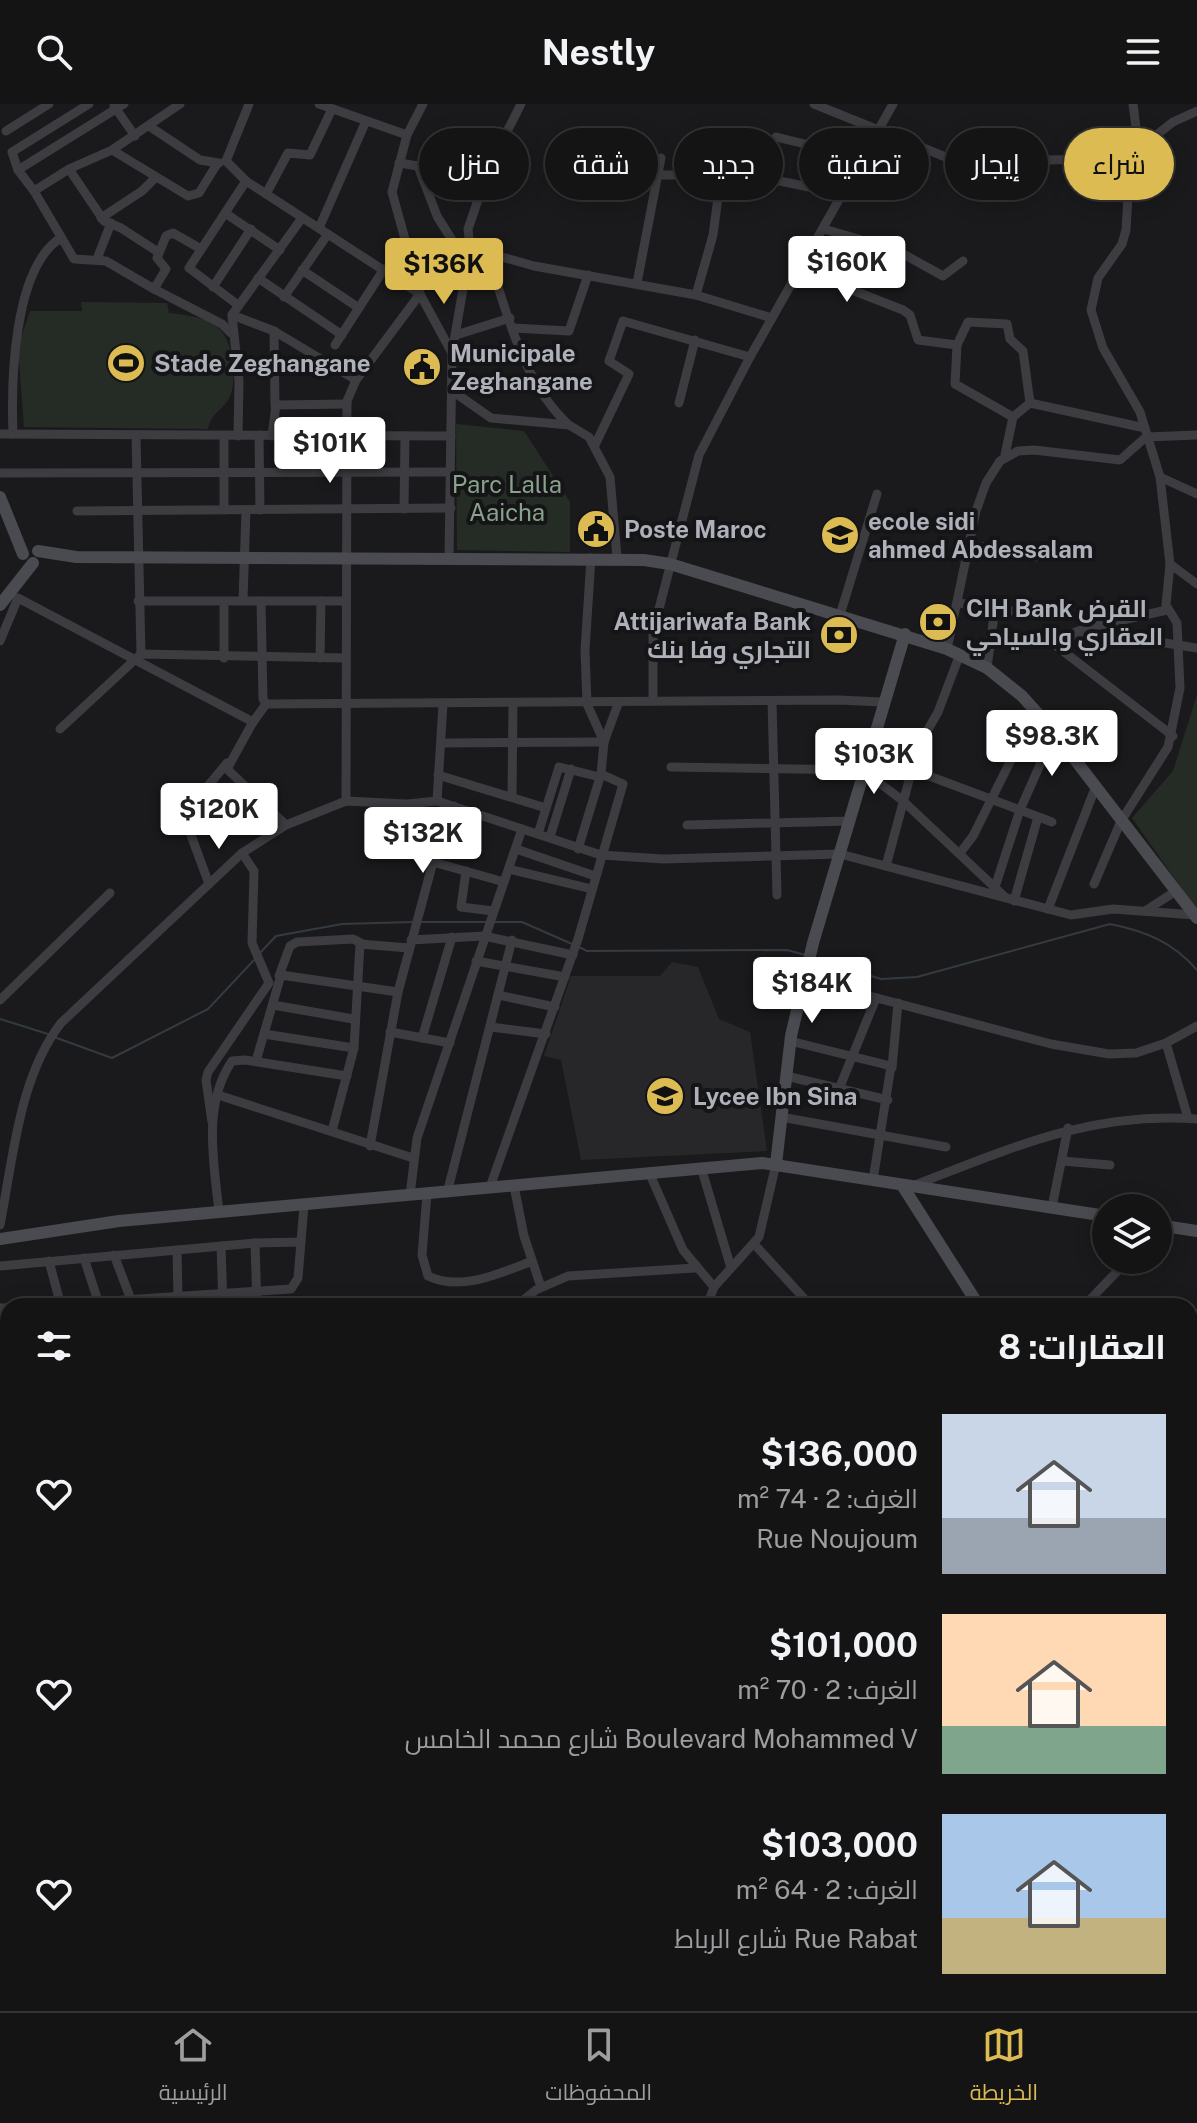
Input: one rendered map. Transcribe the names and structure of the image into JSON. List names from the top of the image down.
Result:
{
  "parks": ["Parc Lalla Aaicha"],
  "places": {
    "sports": ["Stade Zeghangane"],
    "public building": ["Municipale Zeghangane", "Poste Maroc"],
    "school or university": ["ecole sidi ahmed Abdessalam", "Lycee Ibn Sina"],
    "bank": ["CIH Bank القرض العقاري والسياحي", "Attijariwafa Bank التجاري وفا بنك"]
  },
  "page": {
    "header": "Nestly",
    "chip": [
      "شراء",
      "إيجار",
      "تصفية",
      "جديد",
      "شقة",
      "منزل"
    ],
    "price": [
      "$160K",
      "$136K",
      "$101K",
      "$98.3K",
      "$103K",
      "$120K",
      "$132K",
      "$184K"
    ],
    "heading": "العقارات: 8",
    "list": [
      {
        "name": "$136,000",
        "note": "الغرف: 2 · 74 m² · Rue Noujoum"
      },
      {
        "name": "$101,000",
        "note": "الغرف: 2 · 70 m² · Boulevard Mohammed V شارع محمد الخامس"
      },
      {
        "name": "$103,000",
        "note": "الغرف: 2 · 64 m² · Rue Rabat شارع الرباط"
      }
    ],
    "tabs": ["الخريطة", "المحفوظات", "الرئيسية"]
  }
}
